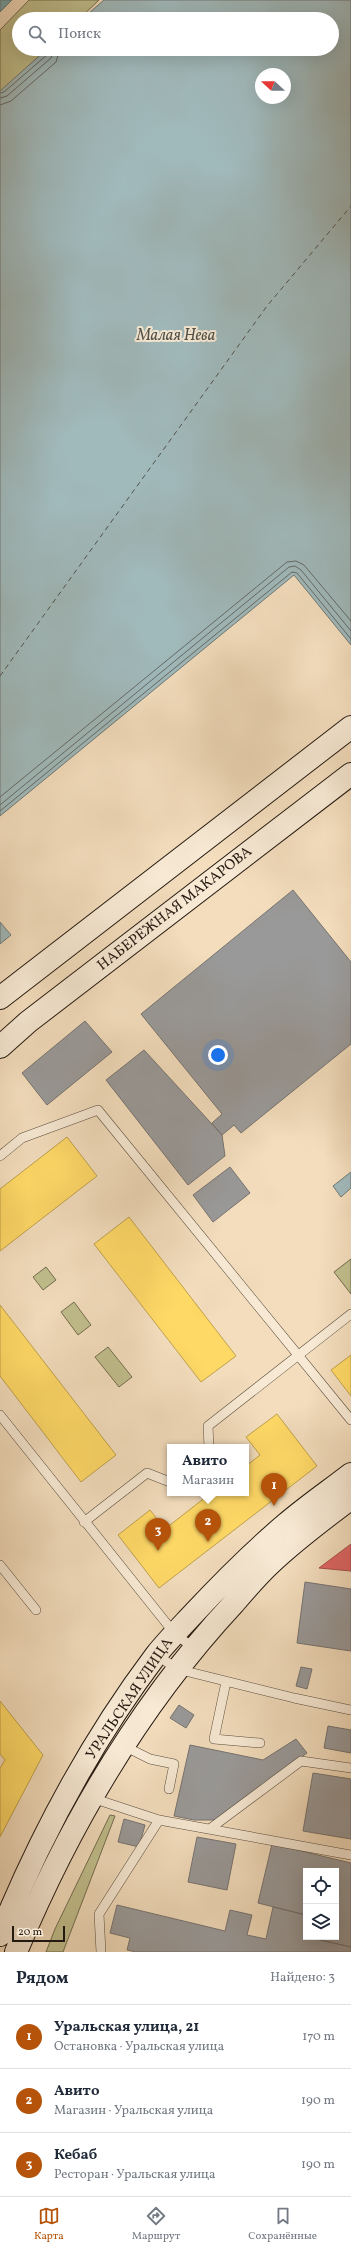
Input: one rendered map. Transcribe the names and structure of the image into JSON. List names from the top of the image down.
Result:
{
  "streets": {
    "main road": ["НАБЕРЕЖНАЯ МАКАРОВА", "УРАЛЬСКАЯ УЛИЦА"]
  },
  "water": ["Малая Нева"],
  "scale_bar": "20 m",
  "north": "left",
  "page": {
    "search": "Поиск",
    "popup": ["Авито", "Магазин"],
    "pins": ["1", "2", "3"],
    "scale": "20 m",
    "heading": ["Рядом", "Найдено: 3"],
    "list": [
      {
        "mark": "1",
        "name": "Уральская улица, 21",
        "note": "Остановка · Уральская улица",
        "value": "170 m"
      },
      {
        "mark": "2",
        "name": "Авито",
        "note": "Магазин · Уральская улица",
        "value": "190 m"
      },
      {
        "mark": "3",
        "name": "Кебаб",
        "note": "Ресторан · Уральская улица",
        "value": "190 m"
      }
    ],
    "nav": ["Карта", "Маршрут", "Сохранённые"]
  }
}
